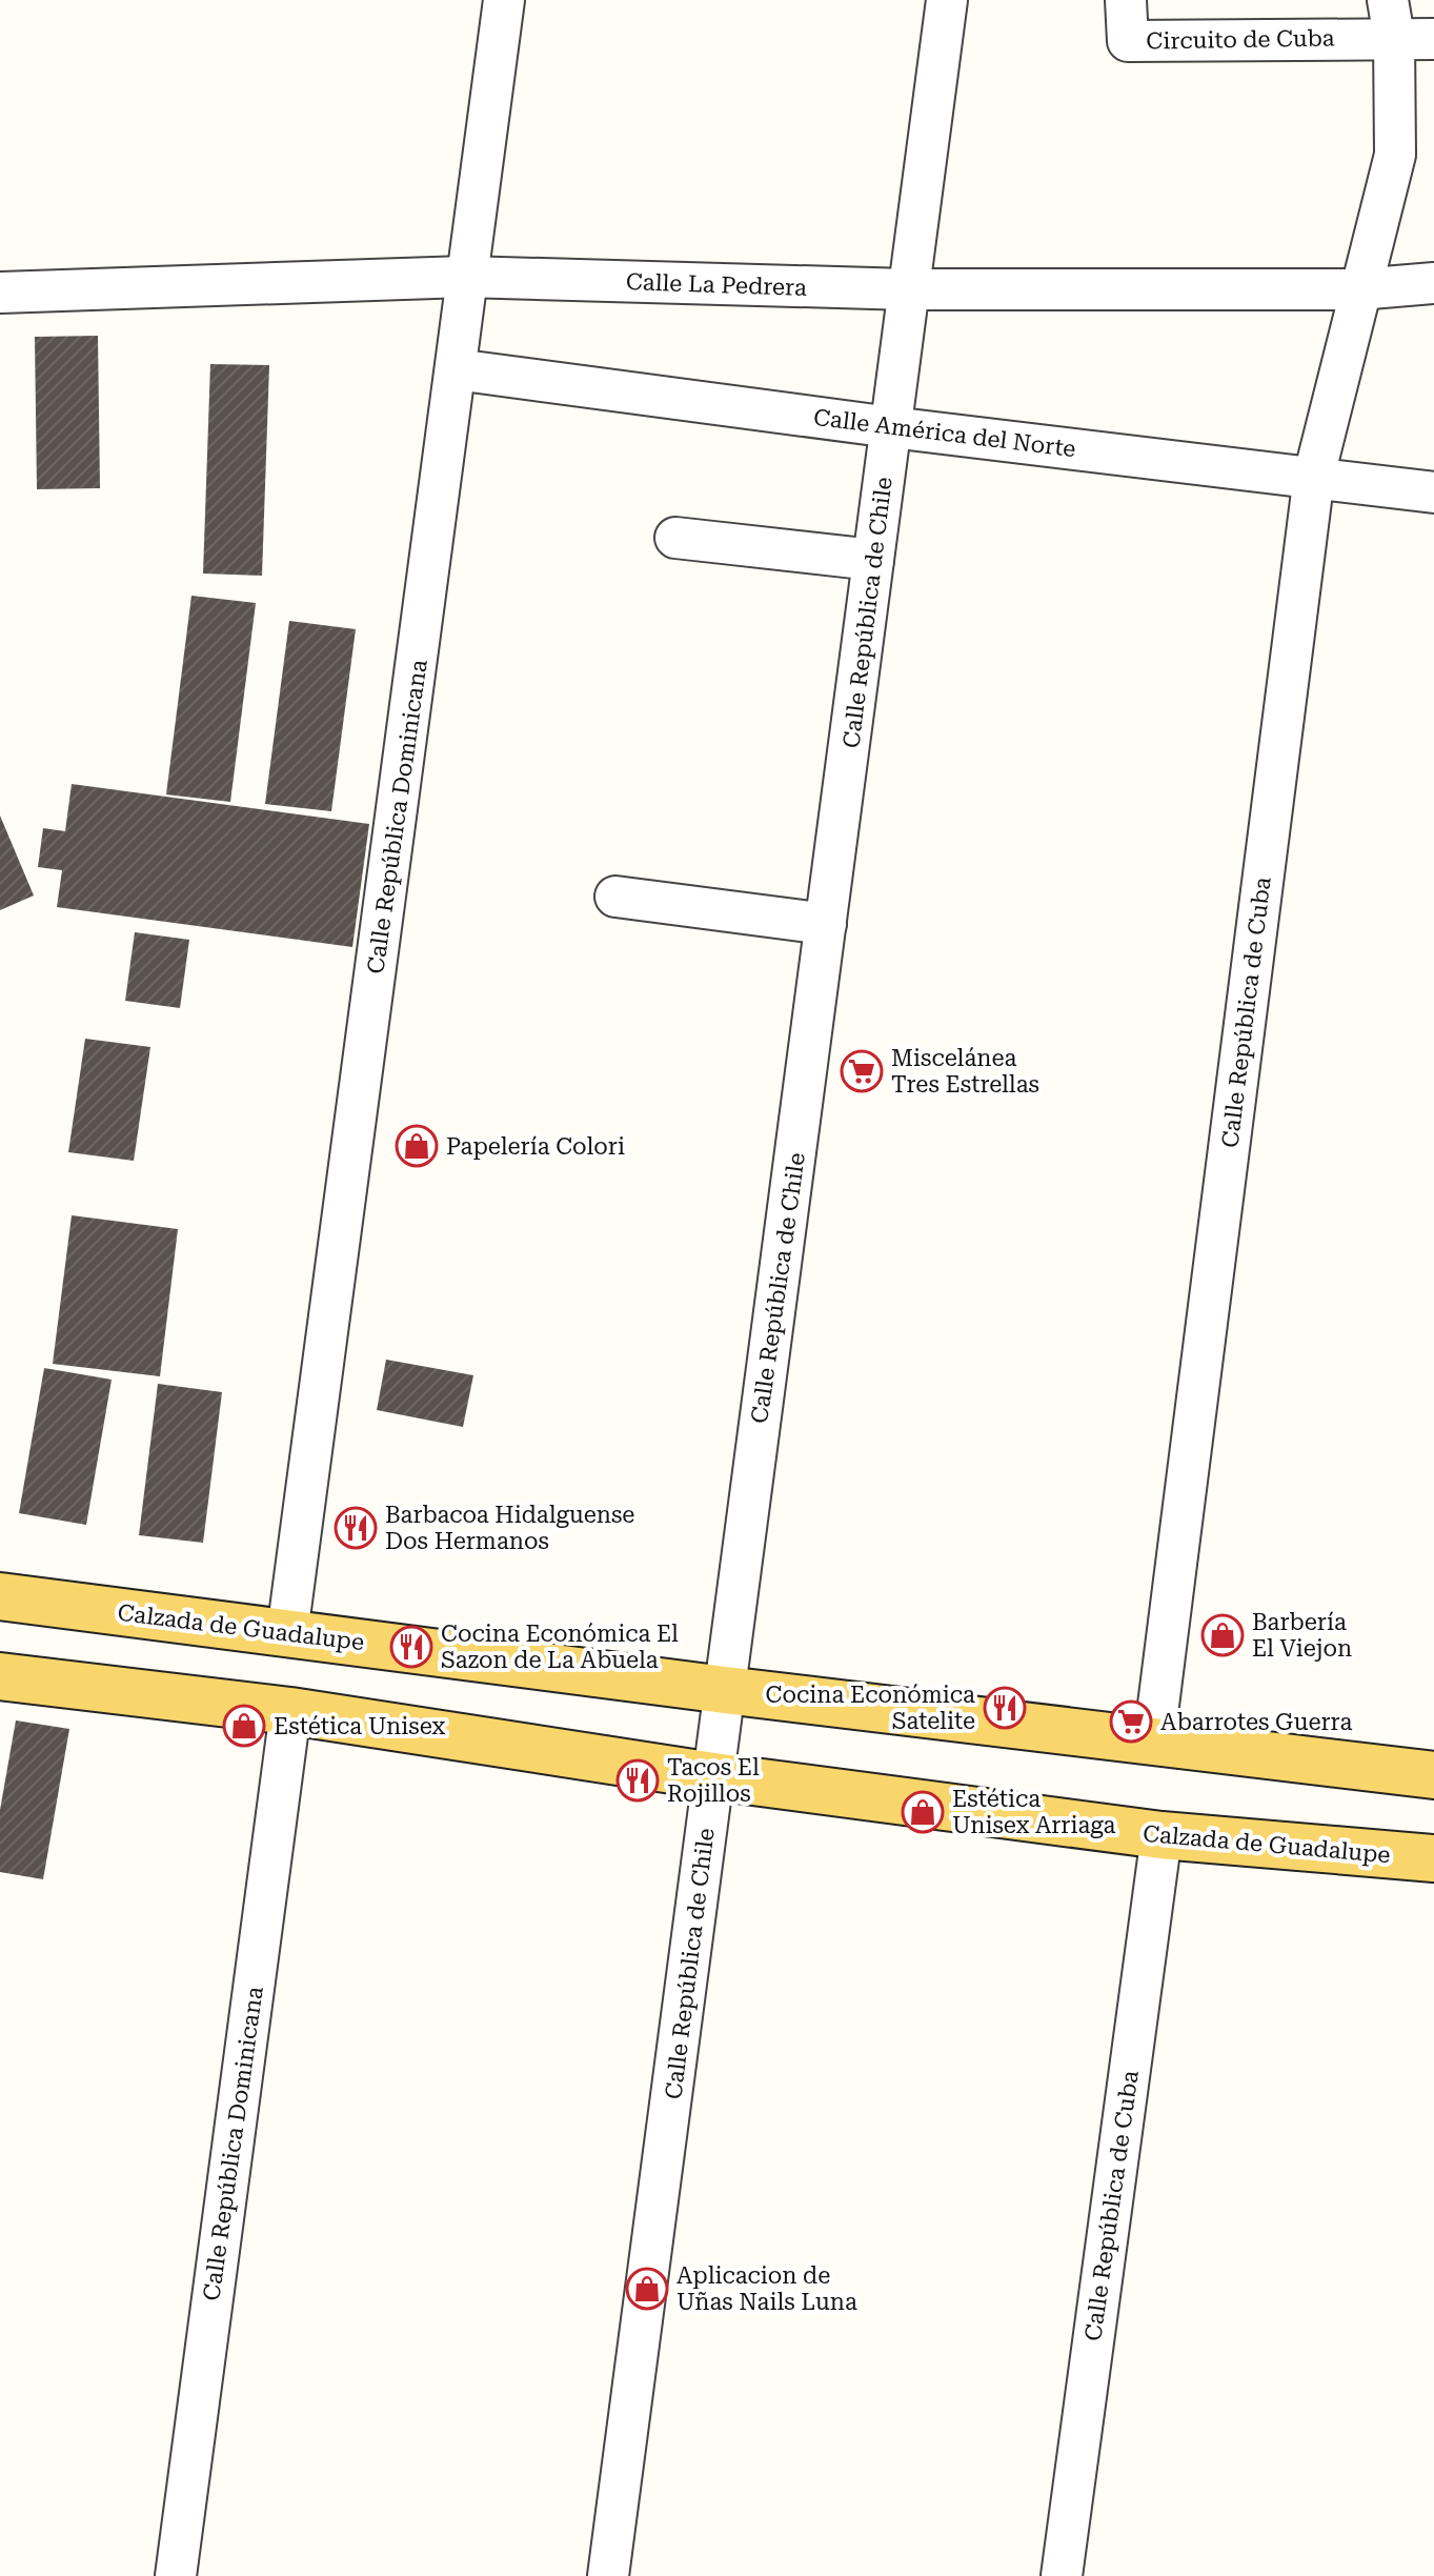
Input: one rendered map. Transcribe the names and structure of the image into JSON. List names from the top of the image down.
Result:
{
  "streets": {
    "main road": ["Calzada de Guadalupe"],
    "street": [
      "Circuito de Cuba",
      "Calle La Pedrera",
      "Calle América del Norte",
      "Calle República de Chile",
      "Calle República Dominicana",
      "Calle República de Cuba"
    ]
  },
  "crossings": [
    ["Calle La Pedrera", "Calle República de Chile"],
    ["Calle La Pedrera", "Calle República Dominicana"],
    ["Calle La Pedrera", "Calle República de Cuba"],
    ["Calle América del Norte", "Calle República de Chile"],
    ["Calle América del Norte", "Calle República Dominicana"],
    ["Calle América del Norte", "Calle República de Cuba"],
    ["Calle República de Chile", "Calzada de Guadalupe"],
    ["Calle República Dominicana", "Calzada de Guadalupe"],
    ["Calle República de Cuba", "Calzada de Guadalupe"]
  ],
  "places": {
    "supermarket": ["Miscelánea Tres Estrellas", "Abarrotes Guerra"],
    "shop": [
      "Papelería Colori",
      "Barbería El Viejon",
      "Estética Unisex",
      "Estética Unisex Arriaga",
      "Aplicacion de Uñas Nails Luna"
    ],
    "restaurant": [
      "Barbacoa Hidalguense Dos Hermanos",
      "Cocina Económica El Sazon de La Abuela",
      "Cocina Económica Satelite",
      "Tacos El Rojillos"
    ]
  }
}
